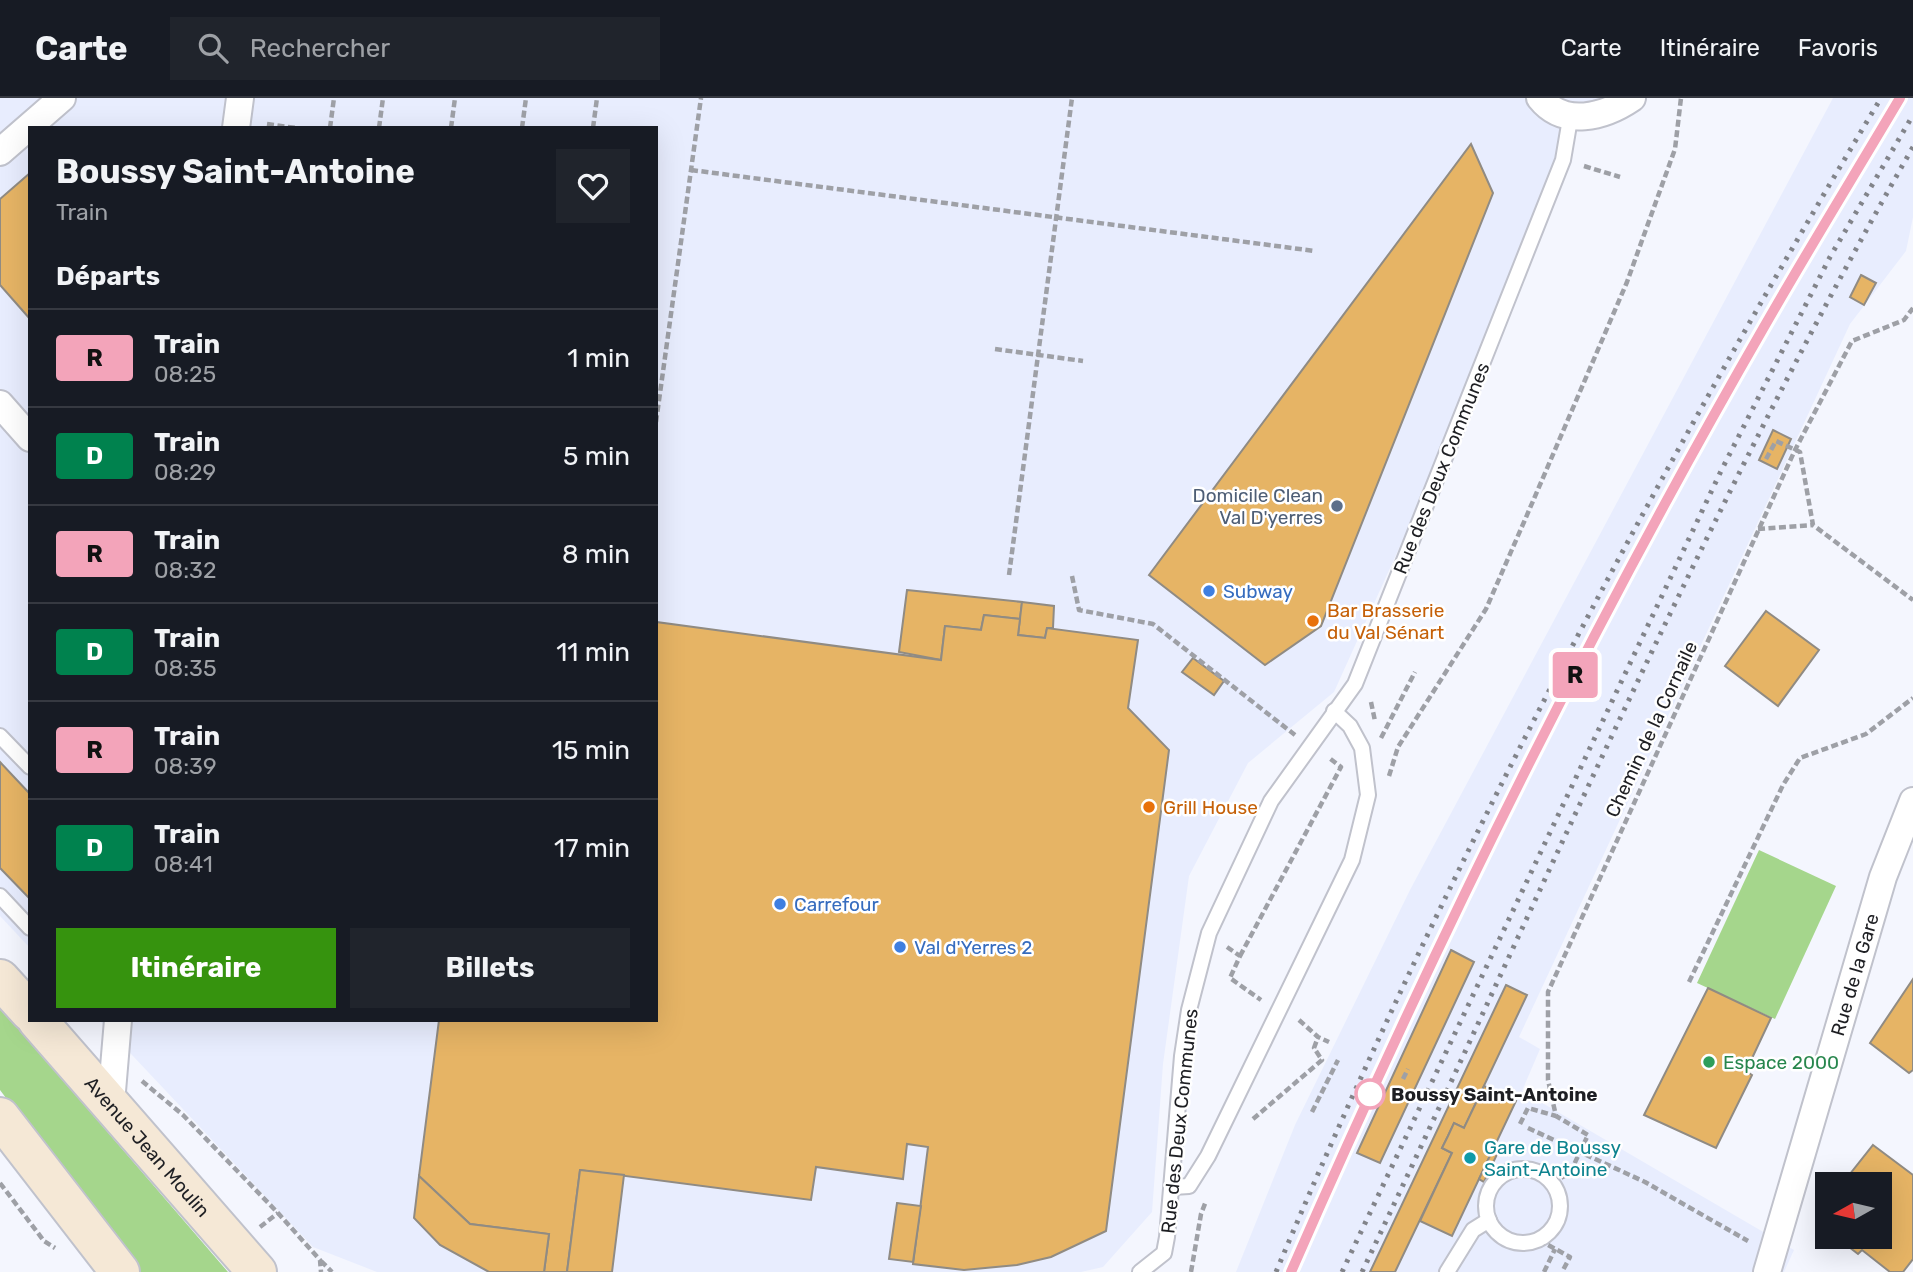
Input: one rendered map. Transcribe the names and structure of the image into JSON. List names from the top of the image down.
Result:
{
  "streets": {
    "main road": ["Avenue Jean Moulin"],
    "street": ["Rue de la Gare"],
    "lane": ["Rue des Deux Communes"],
    "path": ["Chemin de la Cornaile"]
  },
  "places": [
    "Domicile Clean Val D'yerres",
    "Subway",
    "Bar Brasserie du Val Sénart",
    "Grill House",
    "Carrefour",
    "Val d'Yerres 2",
    "Espace 2000",
    "Boussy Saint-Antoine",
    "Gare de Boussy Saint-Antoine"
  ],
  "north": "left",
  "page": {
    "header": "Carte",
    "search": "Rechercher",
    "nav": ["Carte", "Itinéraire", "Favoris"],
    "on_map": "R",
    "heading": [
      ["Boussy Saint-Antoine", "Train"],
      "Départs"
    ],
    "list": [
      {
        "mark": "R",
        "name": "Train",
        "note": "08:25",
        "value": "1 min"
      },
      {
        "mark": "D",
        "name": "Train",
        "note": "08:29",
        "value": "5 min"
      },
      {
        "mark": "R",
        "name": "Train",
        "note": "08:32",
        "value": "8 min"
      },
      {
        "mark": "D",
        "name": "Train",
        "note": "08:35",
        "value": "11 min"
      },
      {
        "mark": "R",
        "name": "Train",
        "note": "08:39",
        "value": "15 min"
      },
      {
        "mark": "D",
        "name": "Train",
        "note": "08:41",
        "value": "17 min"
      }
    ],
    "buttons": ["Itinéraire", "Billets"]
  }
}
